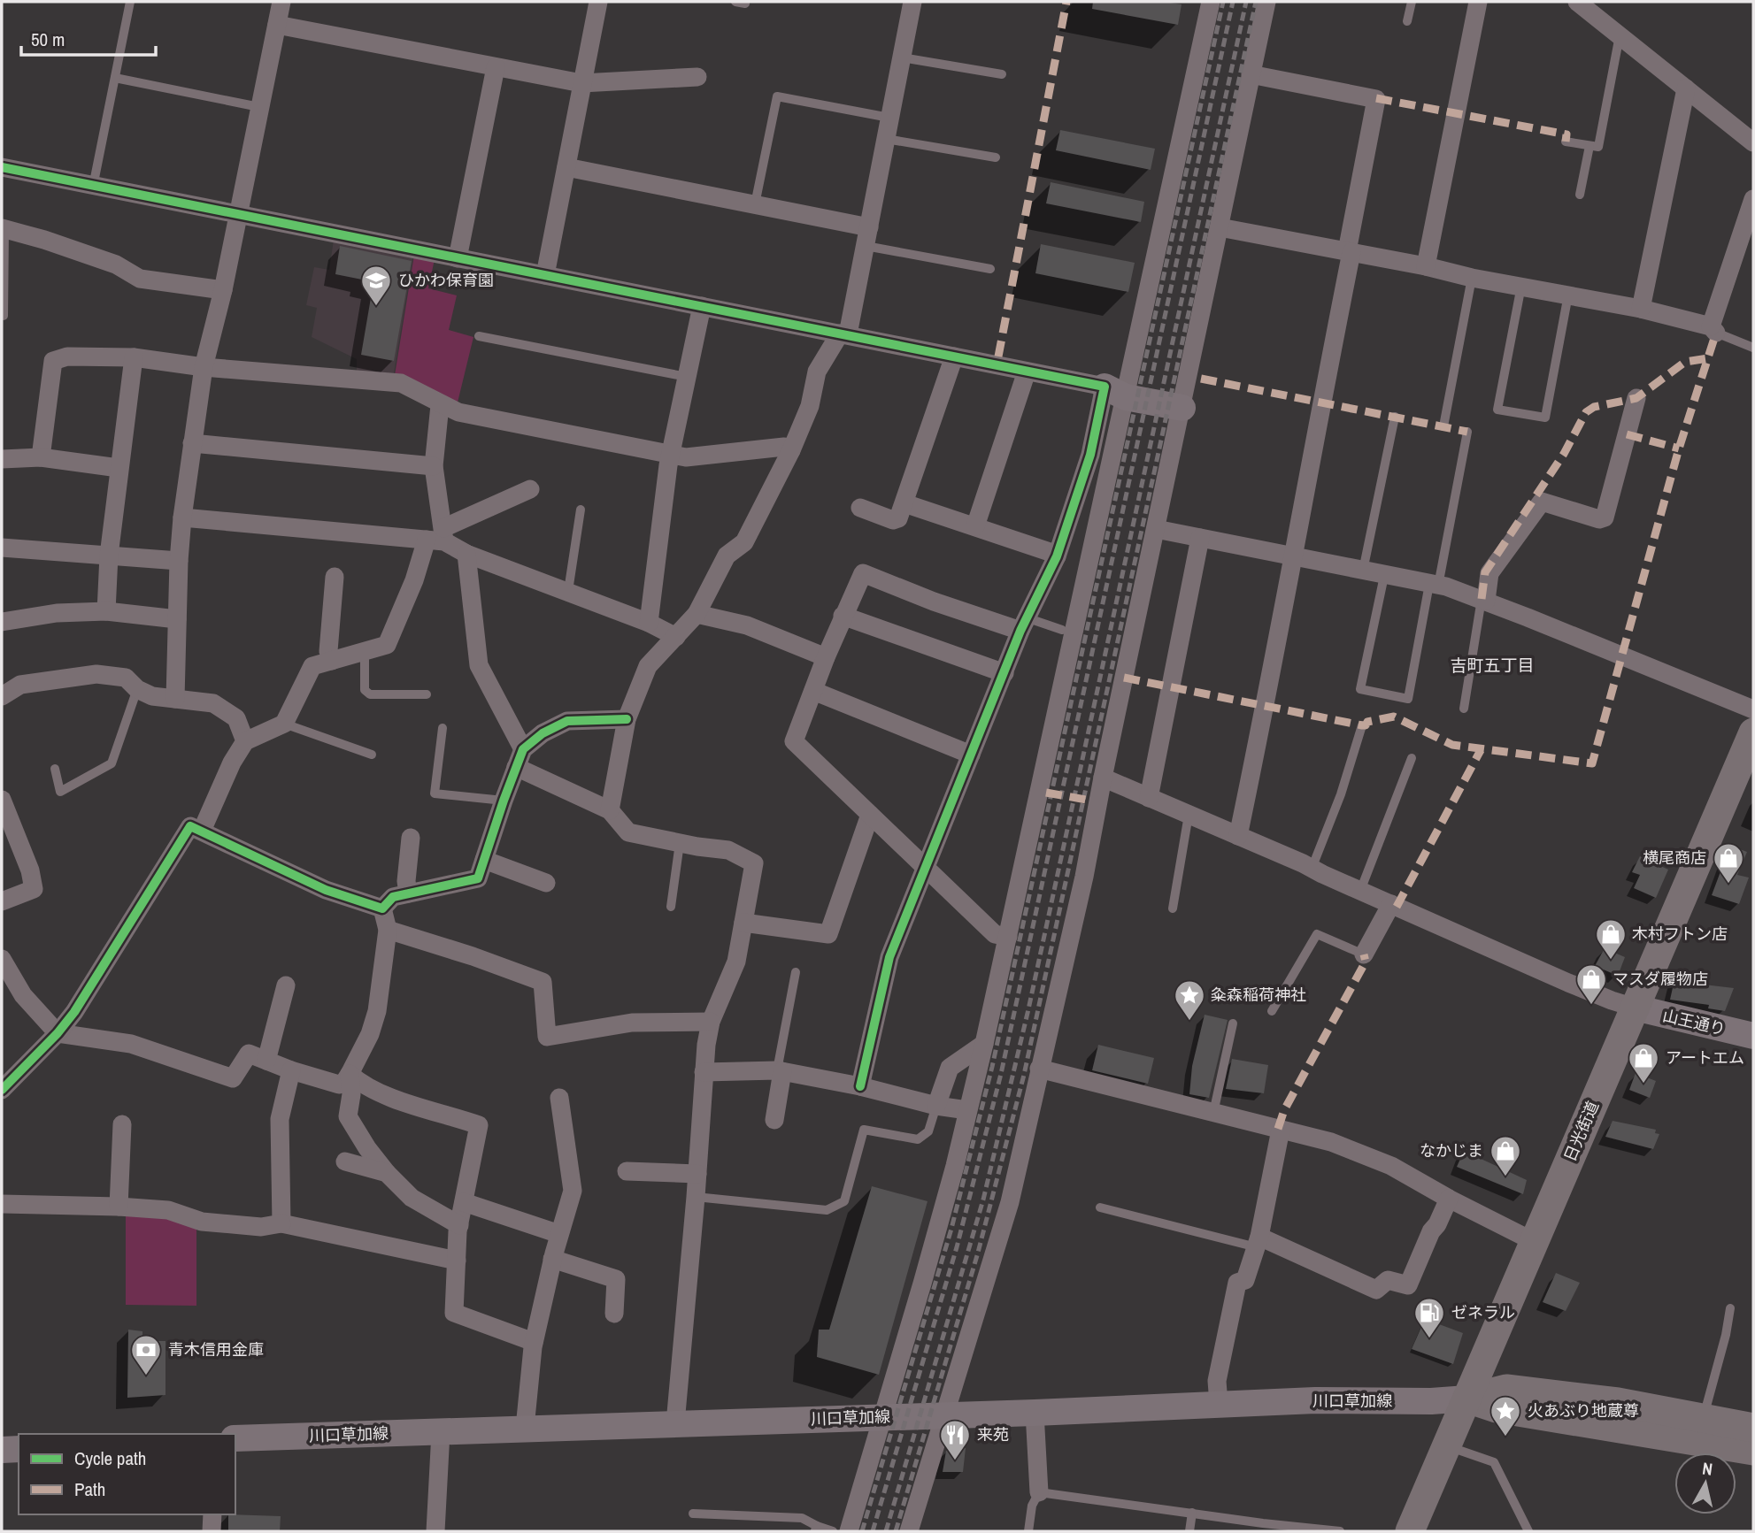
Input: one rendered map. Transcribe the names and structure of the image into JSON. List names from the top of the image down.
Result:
{
  "streets": {
    "main road": ["山王通り", "日光街道", "川口草加線"]
  },
  "crossings": [
    ["山王通り", "日光街道"],
    ["日光街道", "川口草加線"]
  ],
  "districts": ["吉町五丁目"],
  "places": {
    "school or university": ["ひかわ保育園"],
    "shop": [
      "横尾商店",
      "木村フトン店",
      "マスダ履物店",
      "アートエム",
      "なかじま"
    ],
    "place": ["粂森稲荷神社", "火あぶり地蔵尊"],
    "fuel station": ["ゼネラル"],
    "bank": ["青木信用金庫"],
    "restaurant": ["来苑"]
  },
  "legend": ["Cycle path", "Path"],
  "scale_bar": "50 m",
  "north": "top"
}
